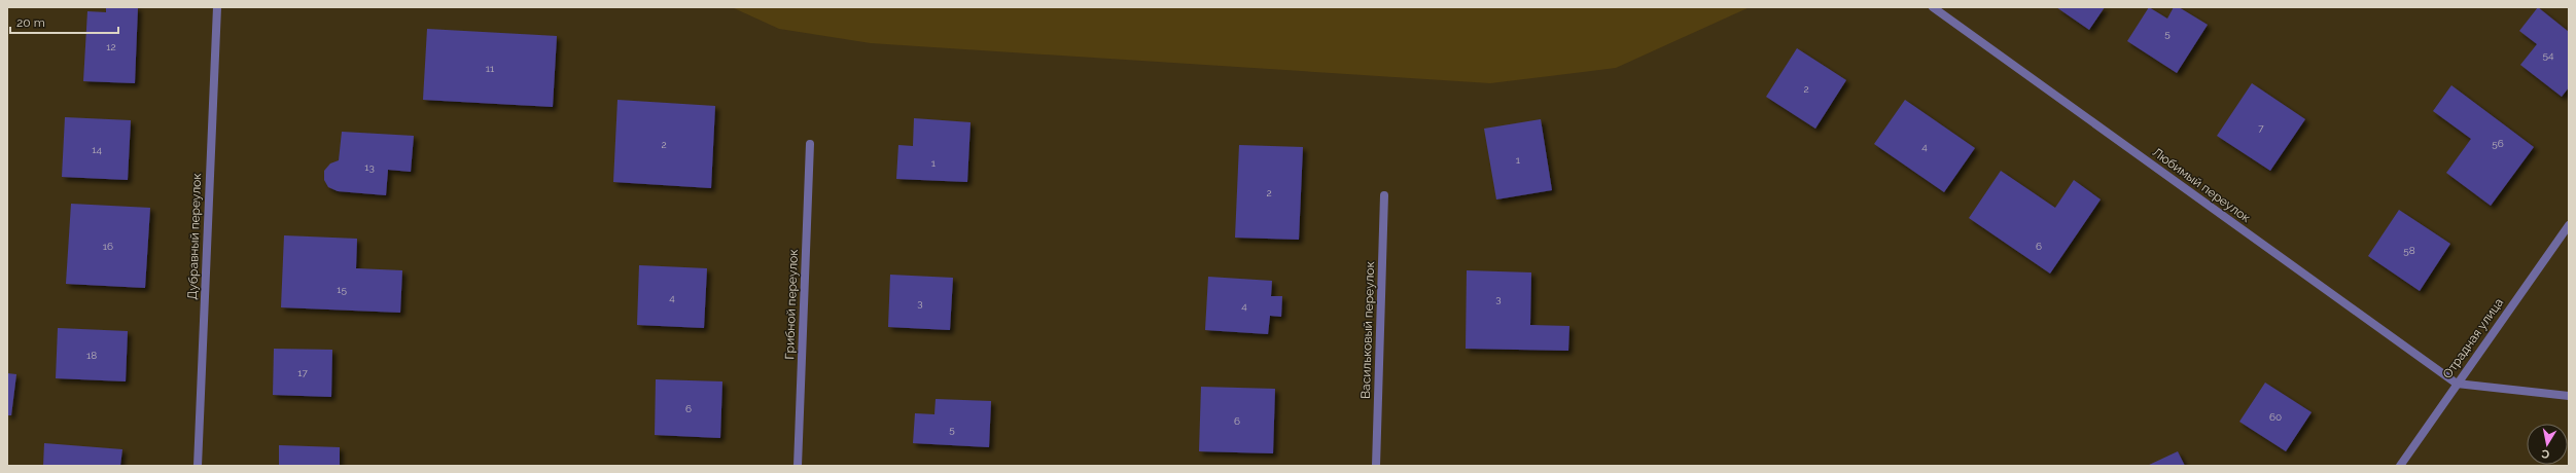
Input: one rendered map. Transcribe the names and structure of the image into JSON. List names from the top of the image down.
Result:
{
  "streets": {
    "street": [
      "Любимый переулок",
      "Дубравный переулок",
      "Грибной переулок",
      "Васильковый переулок",
      "Отрадная улица"
    ]
  },
  "crossings": [
    ["Любимый переулок", "Отрадная улица"]
  ],
  "house_numbers": [
    "5",
    "12",
    "54",
    "11",
    "2",
    "7",
    "56",
    "2",
    "4",
    "14",
    "1",
    "1",
    "13",
    "2",
    "16",
    "6",
    "58",
    "15",
    "4",
    "3",
    "3",
    "4",
    "18",
    "17",
    "6",
    "60",
    "6",
    "5"
  ],
  "scale_bar": "20 m",
  "north": "bottom"
}
